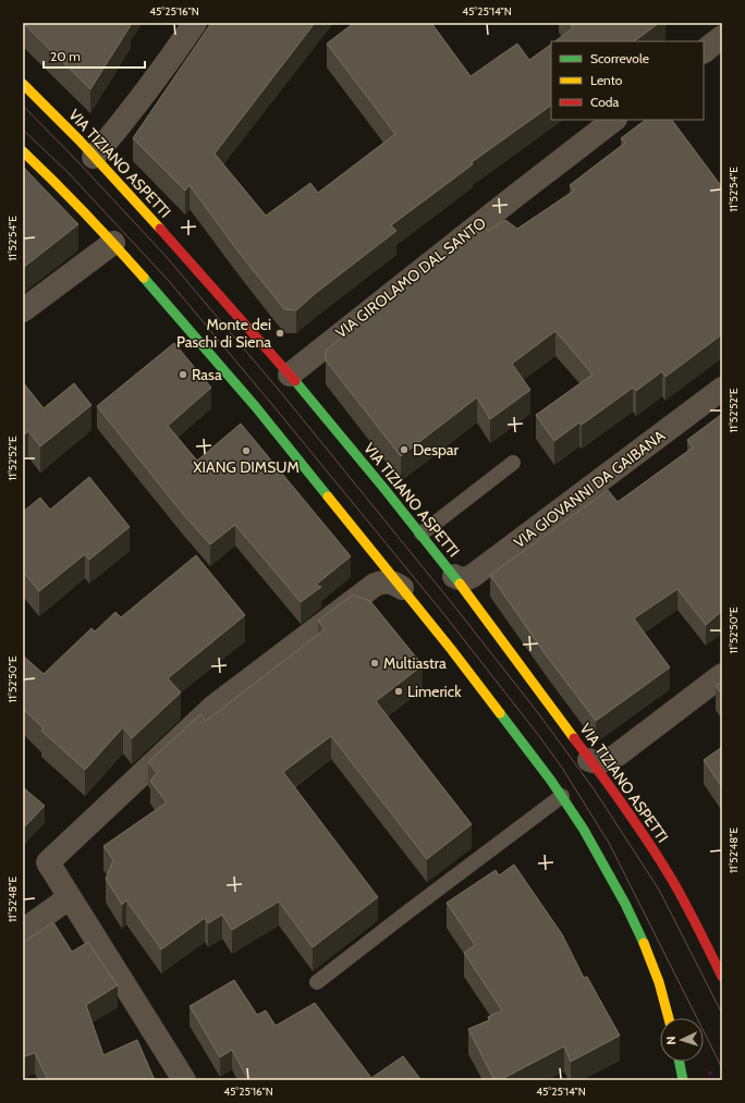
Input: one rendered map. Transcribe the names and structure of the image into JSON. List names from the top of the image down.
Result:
{
  "streets": {
    "street": ["VIA TIZIANO ASPETTI", "VIA GIROLAMO DAL SANTO", "VIA GIOVANNI DA GAIBANA"]
  },
  "crossings": [
    ["VIA TIZIANO ASPETTI", "VIA GIROLAMO DAL SANTO"],
    ["VIA TIZIANO ASPETTI", "VIA GIOVANNI DA GAIBANA"]
  ],
  "places": [
    "Monte dei Paschi di Siena",
    "Rasa",
    "Despar",
    "XIANG DIMSUM",
    "Multiastra",
    "Limerick"
  ],
  "legend": ["Scorrevole", "Lento", "Coda"],
  "scale_bar": "20 m",
  "north": "left",
  "coordinates": [
    "45°25'16\"N",
    "45°25'14\"N",
    "11°52'54\"E",
    "11°52'52\"E",
    "11°52'50\"E",
    "11°52'48\"E"
  ]
}
